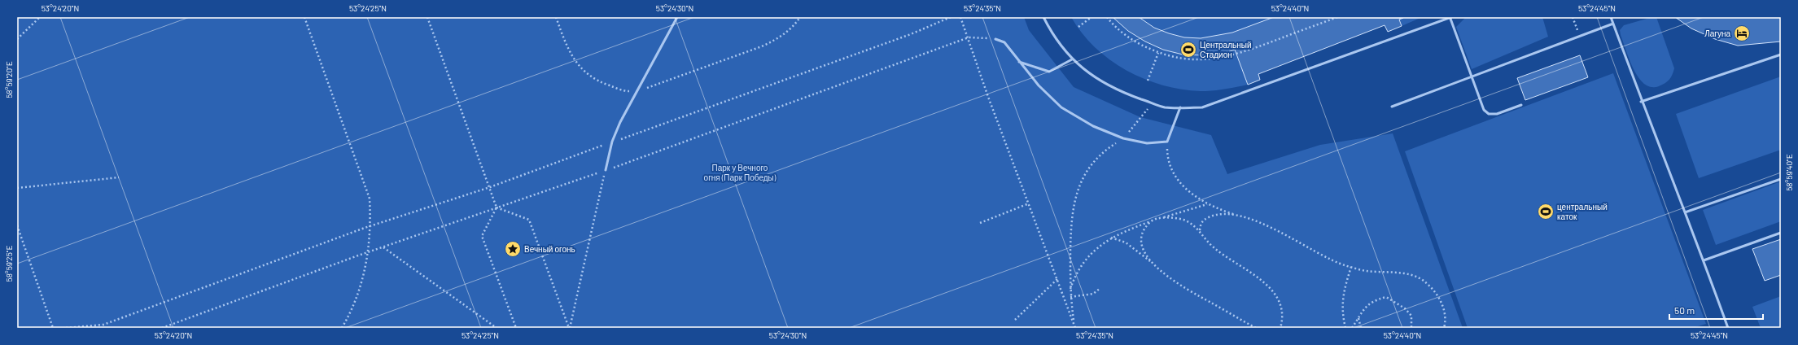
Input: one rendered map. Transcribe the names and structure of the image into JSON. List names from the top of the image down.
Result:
{
  "parks": ["Парк у Вечного огня (Парк Победы)"],
  "places": {
    "hotel": ["Лагуна"],
    "sports": ["Центральный Стадион", "центральный каток"],
    "place": ["Вечный огонь"]
  },
  "scale_bar": "50 m",
  "coordinates": [
    "53°24'20\"N",
    "53°24'25\"N",
    "53°24'30\"N",
    "53°24'35\"N",
    "53°24'40\"N",
    "53°24'45\"N",
    "58°59'20\"E",
    "58°59'40\"E",
    "58°59'25\"E"
  ]
}
